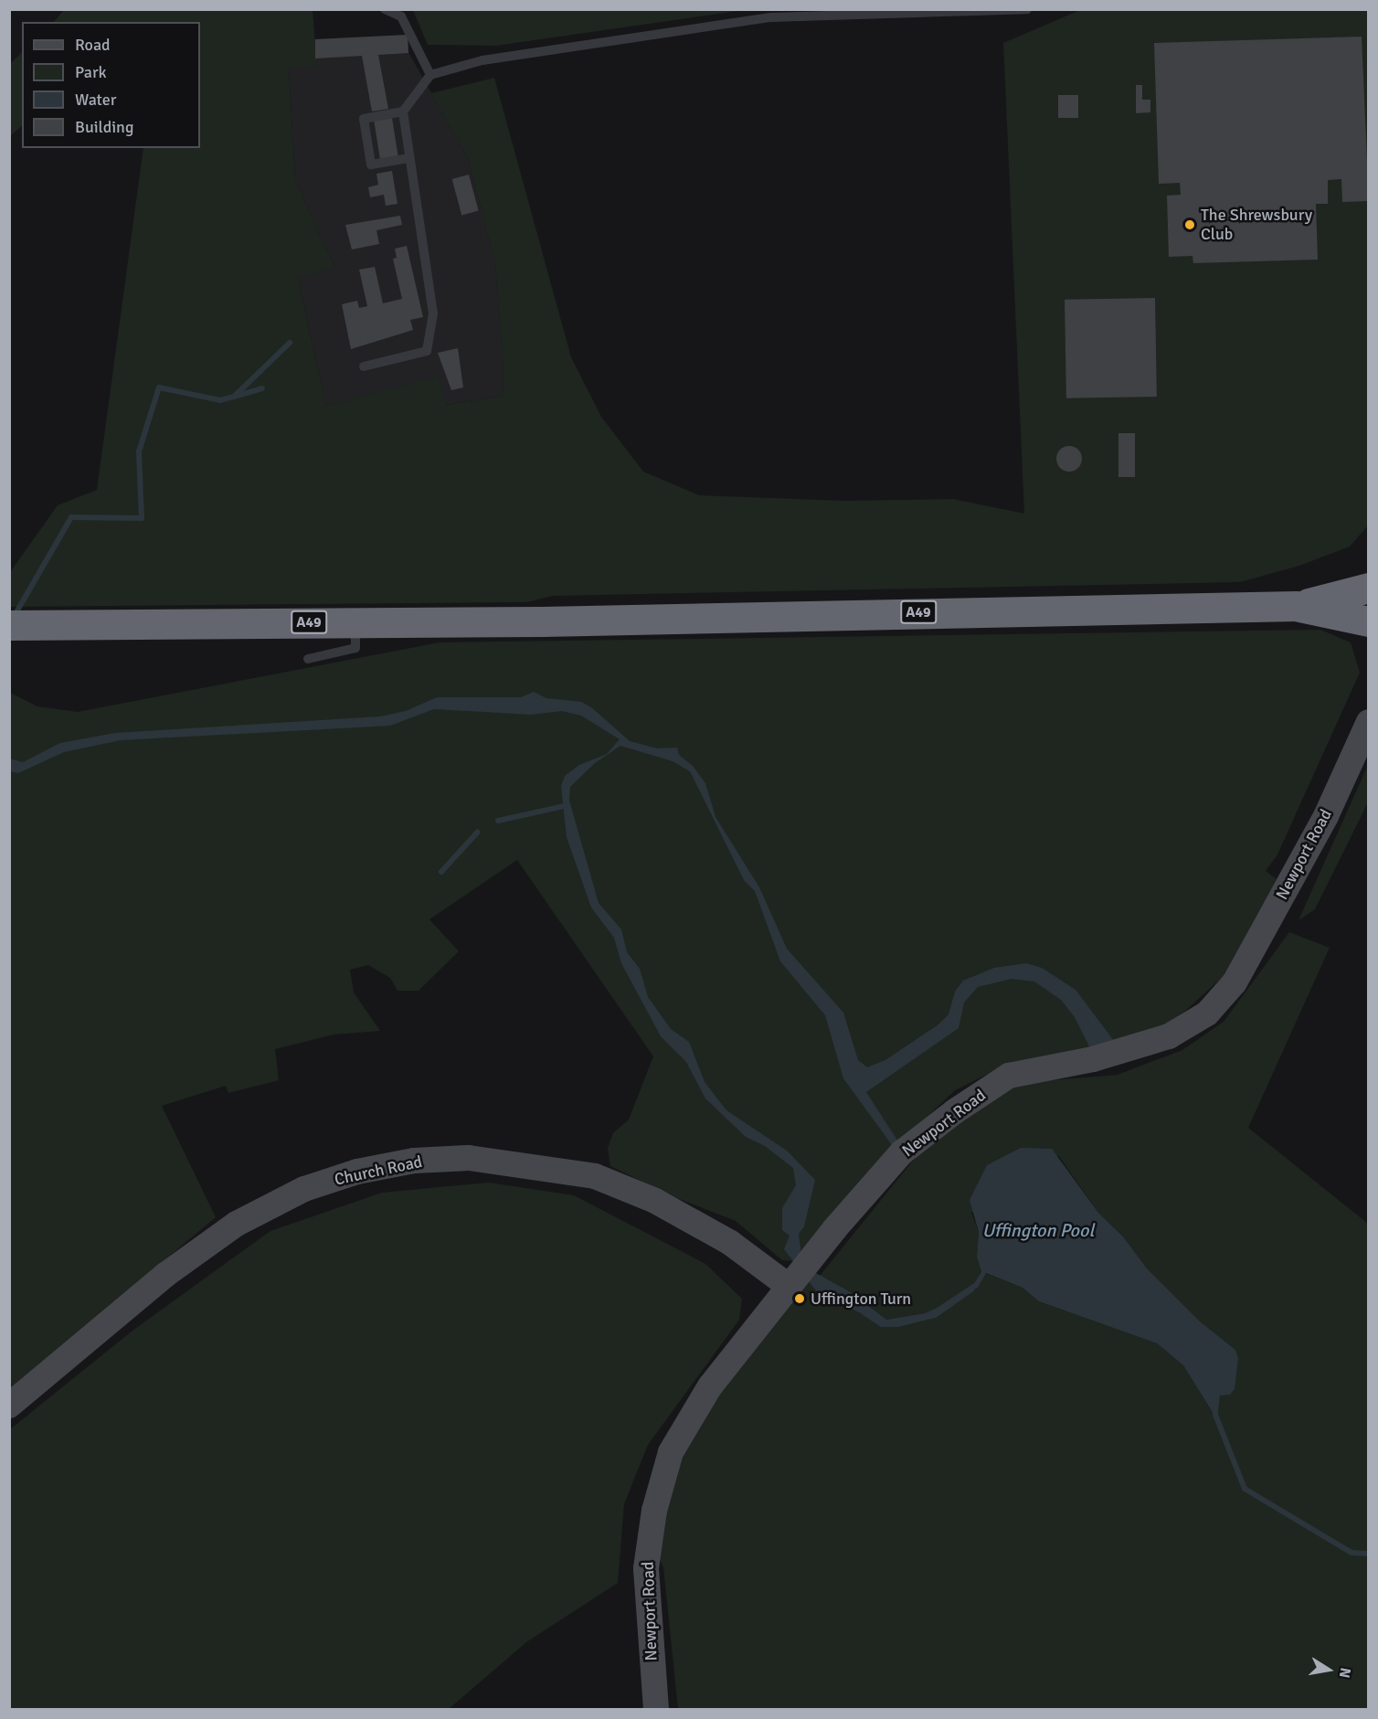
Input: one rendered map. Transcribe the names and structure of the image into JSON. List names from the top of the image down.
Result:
{
  "streets": {
    "highway": ["A49"],
    "main road": ["Newport Road", "Church Road"]
  },
  "crossings": [
    ["Newport Road", "Church Road"]
  ],
  "water": ["Uffington Pool"],
  "places": ["The Shrewsbury Club", "Uffington Turn"],
  "legend": [
    "Road",
    "Park",
    "Water",
    "Building"
  ],
  "north": "right"
}
